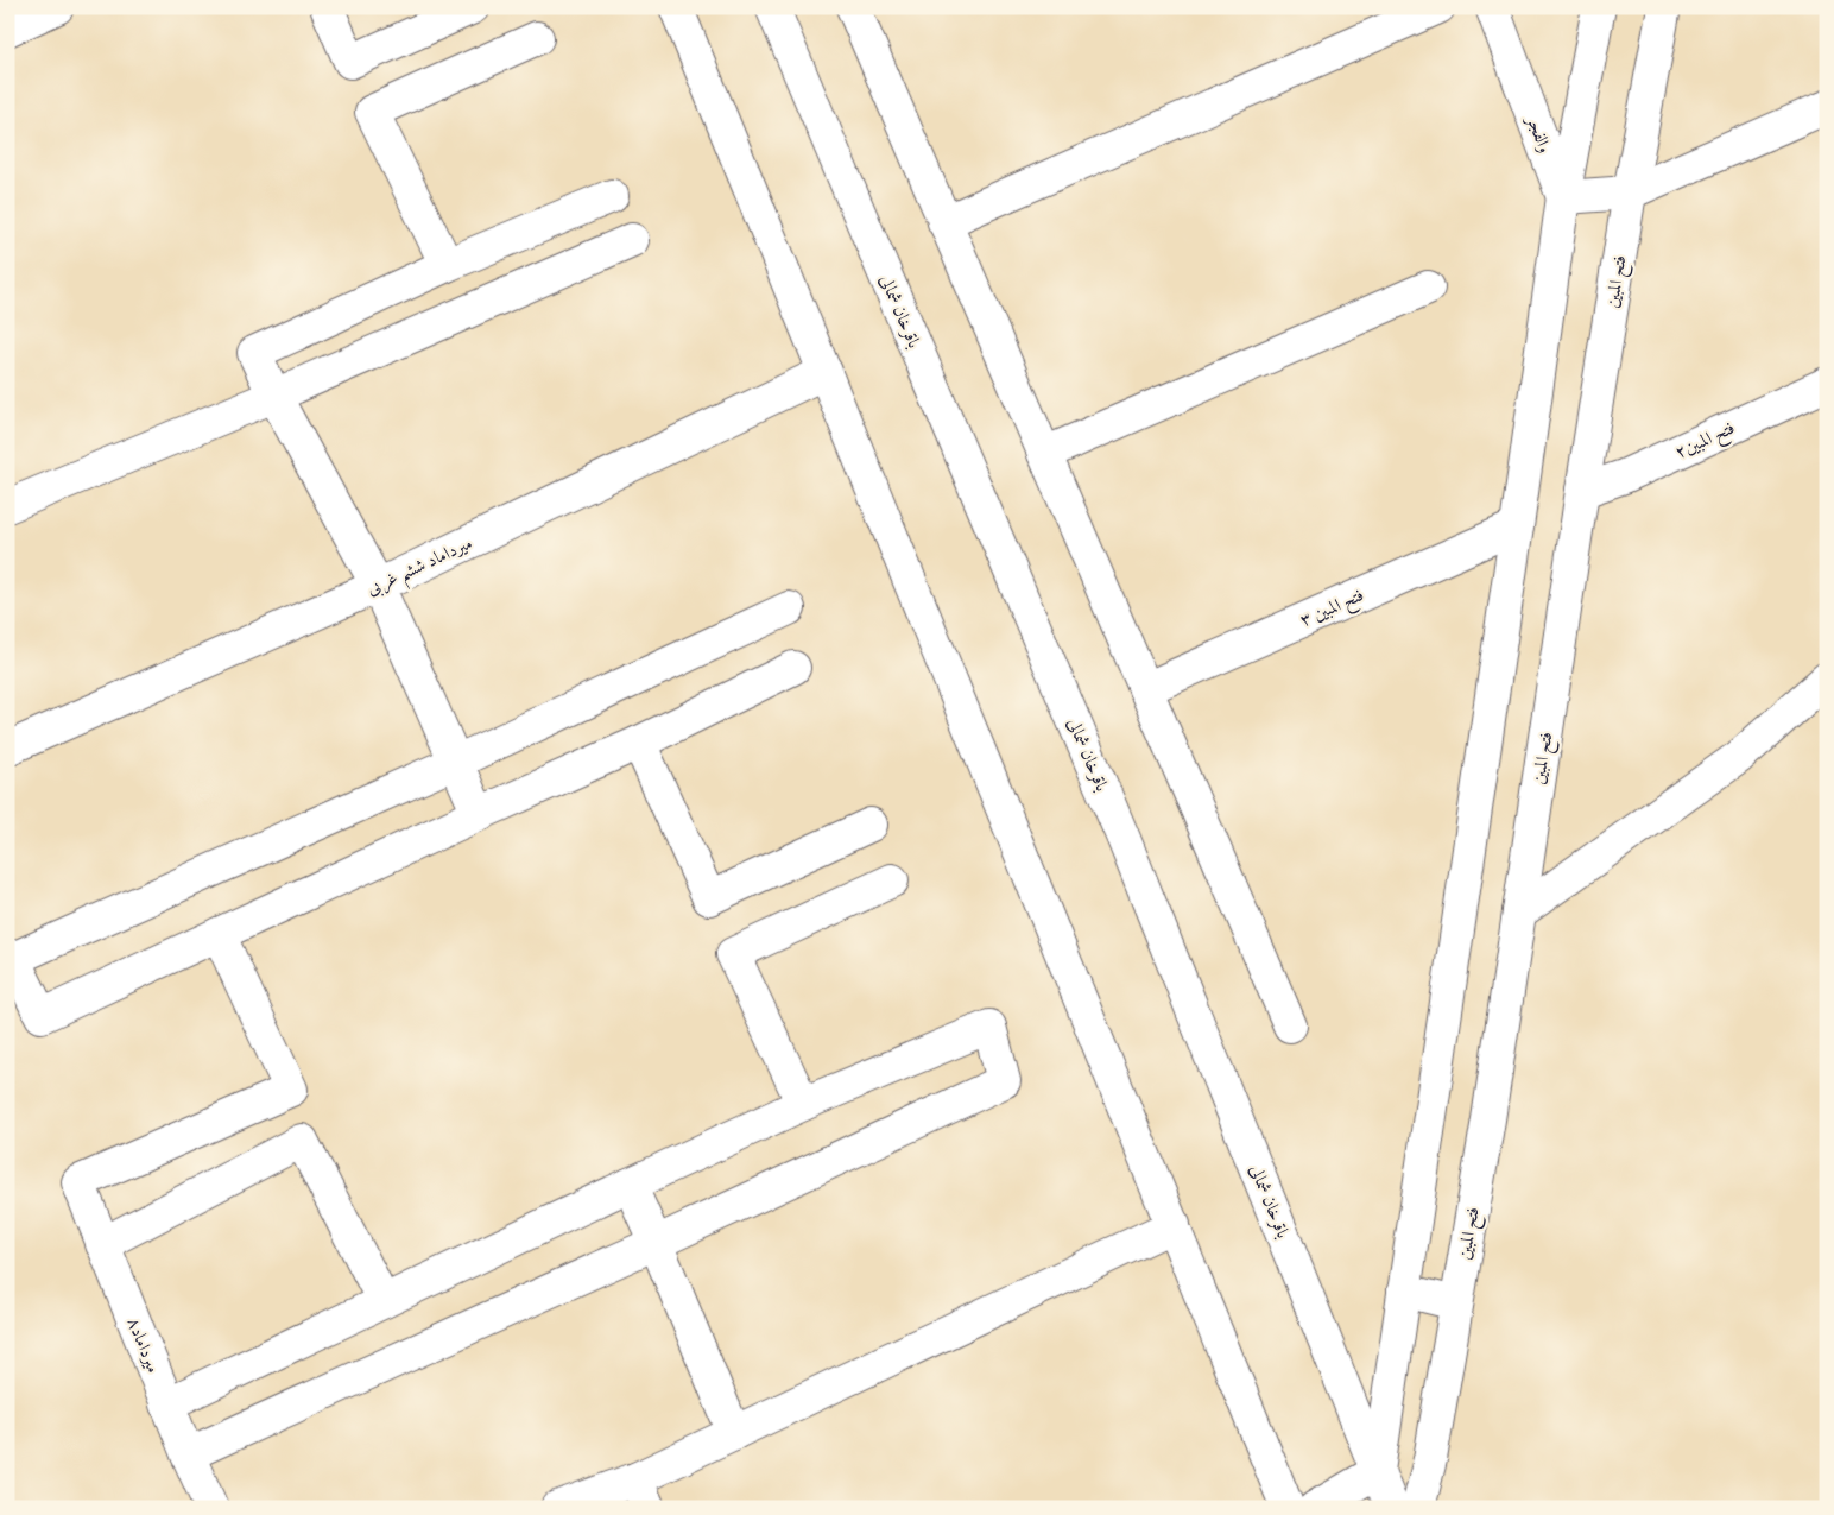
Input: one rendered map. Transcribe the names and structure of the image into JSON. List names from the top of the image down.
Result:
{
  "streets": {
    "street": [
      "والفجر",
      "فتح المبین",
      "باقرخان شمالی",
      "فتح المبین۲",
      "میرداماد ششم غربی",
      "فتح المبین ۳",
      "میرداماد۸"
    ]
  },
  "crossings": [
    ["فتح المبین", "فتح المبین۲"]
  ]
}
